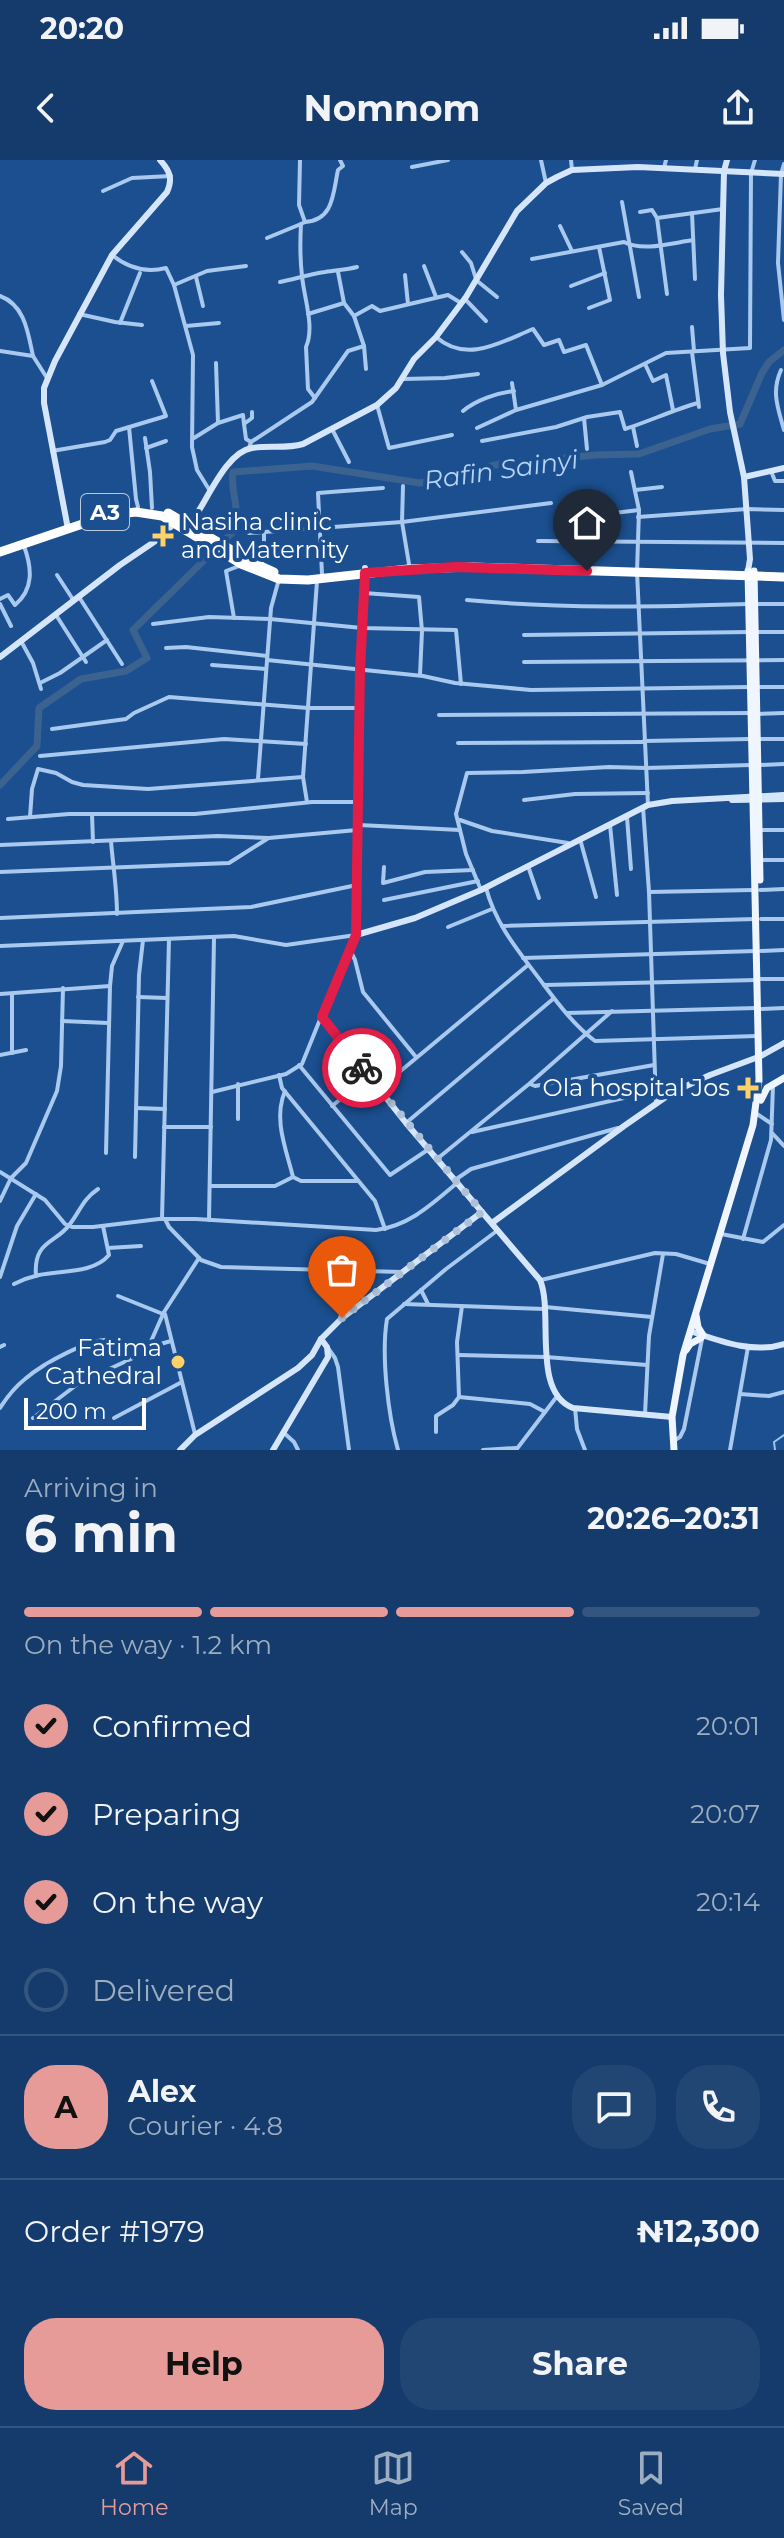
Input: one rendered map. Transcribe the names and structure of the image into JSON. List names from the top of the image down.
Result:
{
  "streets": {
    "highway": ["A3"]
  },
  "water": ["Rafin Sainyi"],
  "places": {
    "health": ["Nasiha clinic and Maternity", "Ola hospital Jos"],
    "other": ["Fatima Cathedral"]
  },
  "scale_bar": "200 m",
  "page": {
    "status": "20:20",
    "header": "Nomnom",
    "scale": "200 m",
    "heading": ["6 min", "Arriving in", "20:26–20:31"],
    "panel": [
      "Alex",
      "Courier · 4.8",
      "Order #1979",
      "₦12,300"
    ],
    "bar": "On the way · 1.2 km",
    "list": [
      ["Confirmed", "20:01"],
      ["Preparing", "20:07"],
      ["On the way", "20:14"],
      "Delivered"
    ],
    "round": "A",
    "buttons": ["Help", "Share"],
    "tabs": ["Home", "Map", "Saved"]
  }
}
